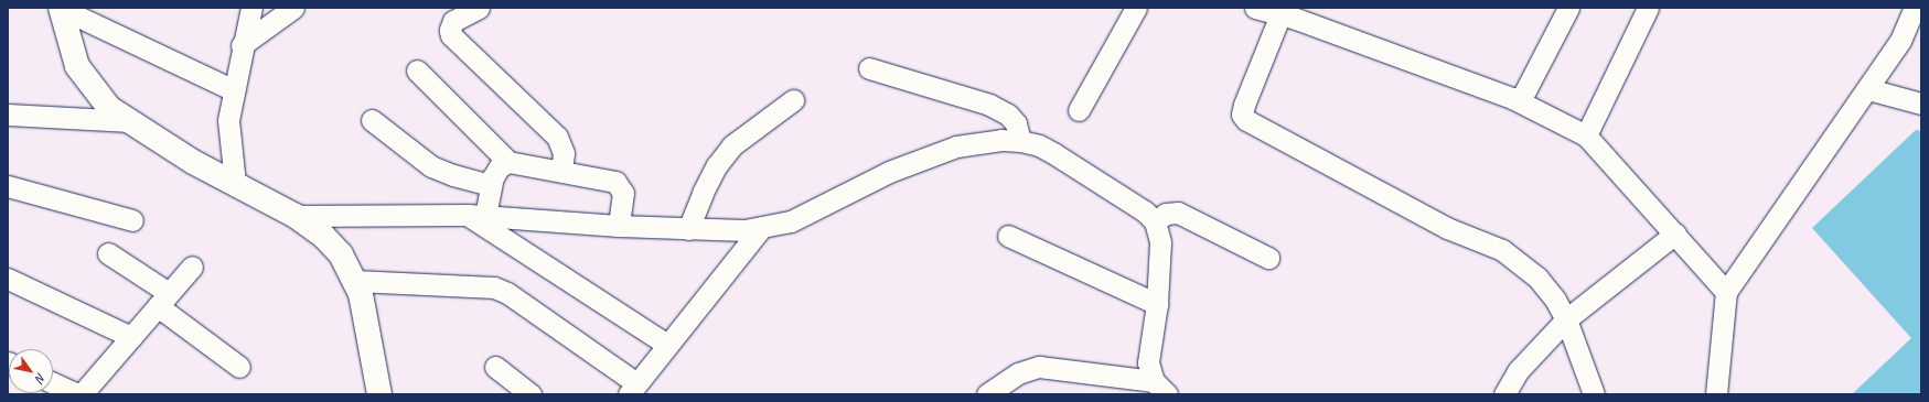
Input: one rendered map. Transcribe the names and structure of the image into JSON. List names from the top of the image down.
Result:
{
  "north": "bottom right"
}
